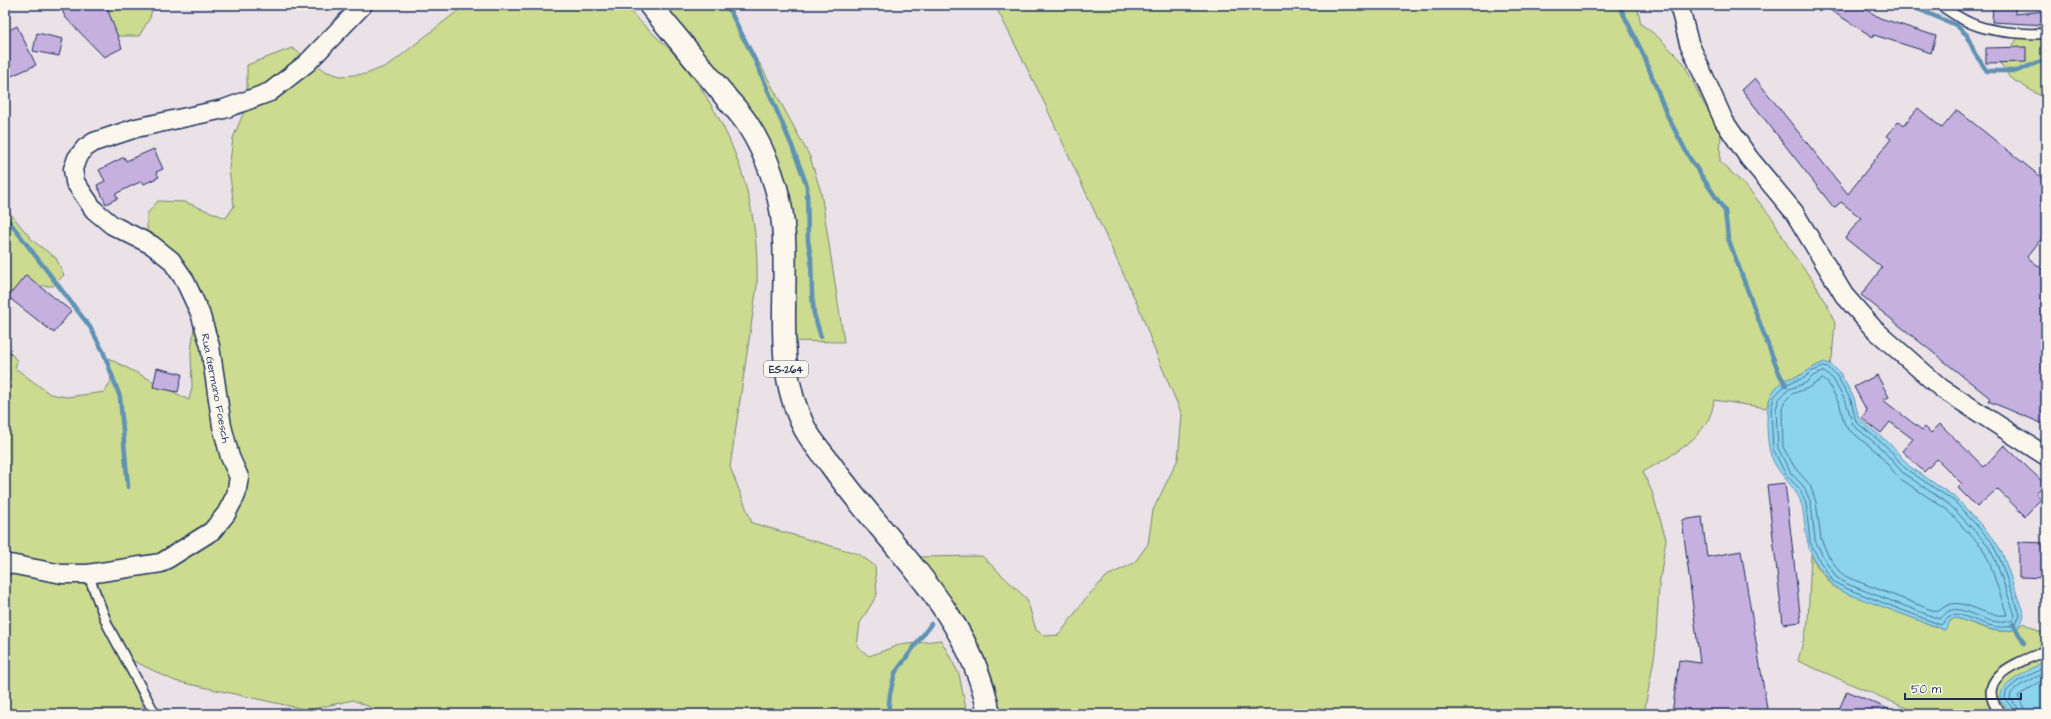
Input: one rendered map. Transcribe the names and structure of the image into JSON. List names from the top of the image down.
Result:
{
  "streets": {
    "main road": ["ES-264"],
    "street": ["Rua Germano Foesch"]
  },
  "scale_bar": "50 m"
}
